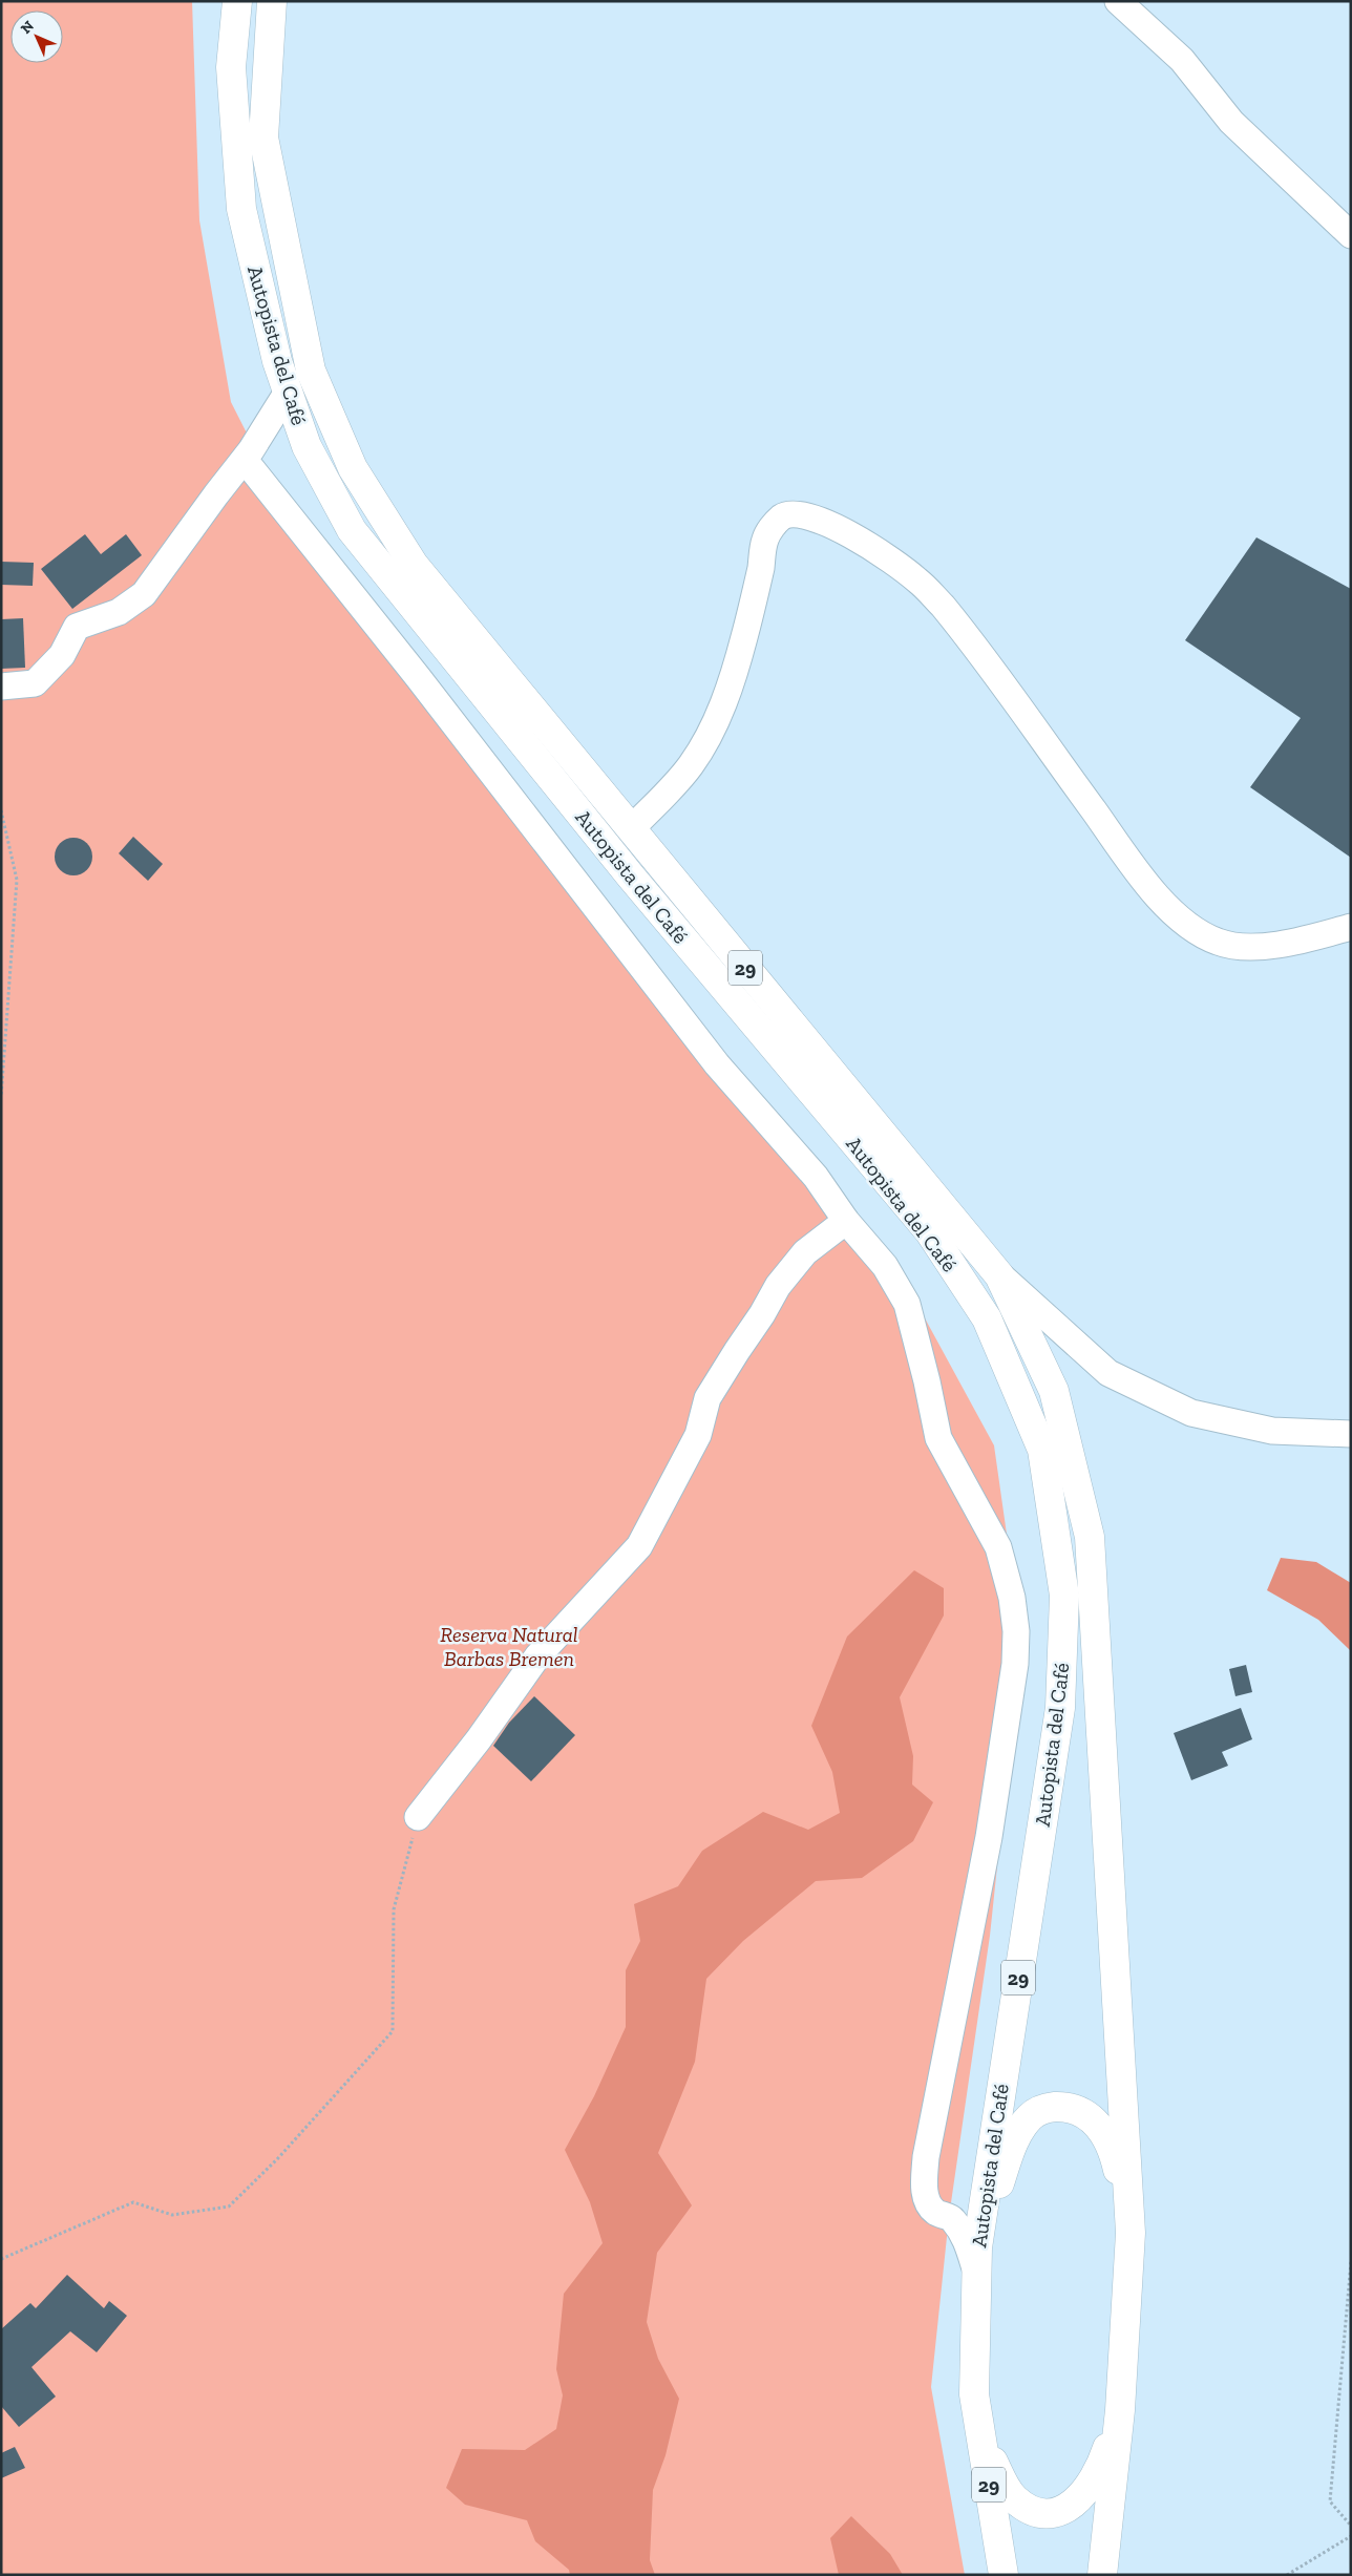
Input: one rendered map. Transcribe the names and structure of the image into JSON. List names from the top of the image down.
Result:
{
  "streets": {
    "highway": ["Autopista del Café", "29"]
  },
  "parks": ["Reserva Natural Barbas Bremen"],
  "north": "top left"
}
